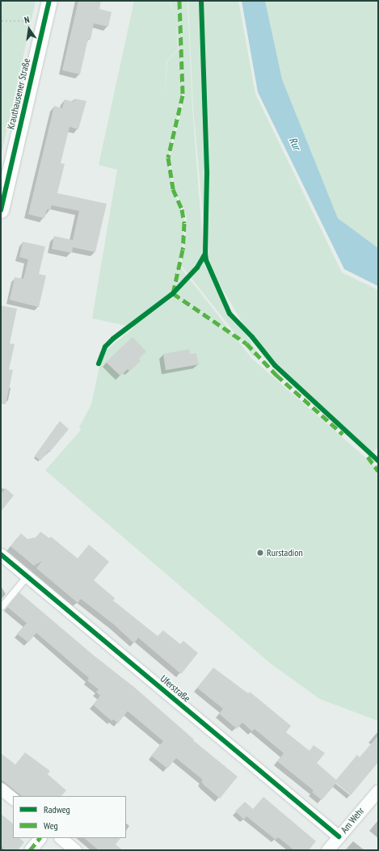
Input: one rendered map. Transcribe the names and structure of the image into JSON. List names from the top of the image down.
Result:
{
  "streets": {
    "street": ["Krauthausener Straße", "Uferstraße", "Am Wehr"]
  },
  "crossings": [
    ["Uferstraße", "Am Wehr"]
  ],
  "water": ["Rur"],
  "places": ["Rurstadion"],
  "legend": ["Radweg", "Weg"],
  "north": "top"
}
